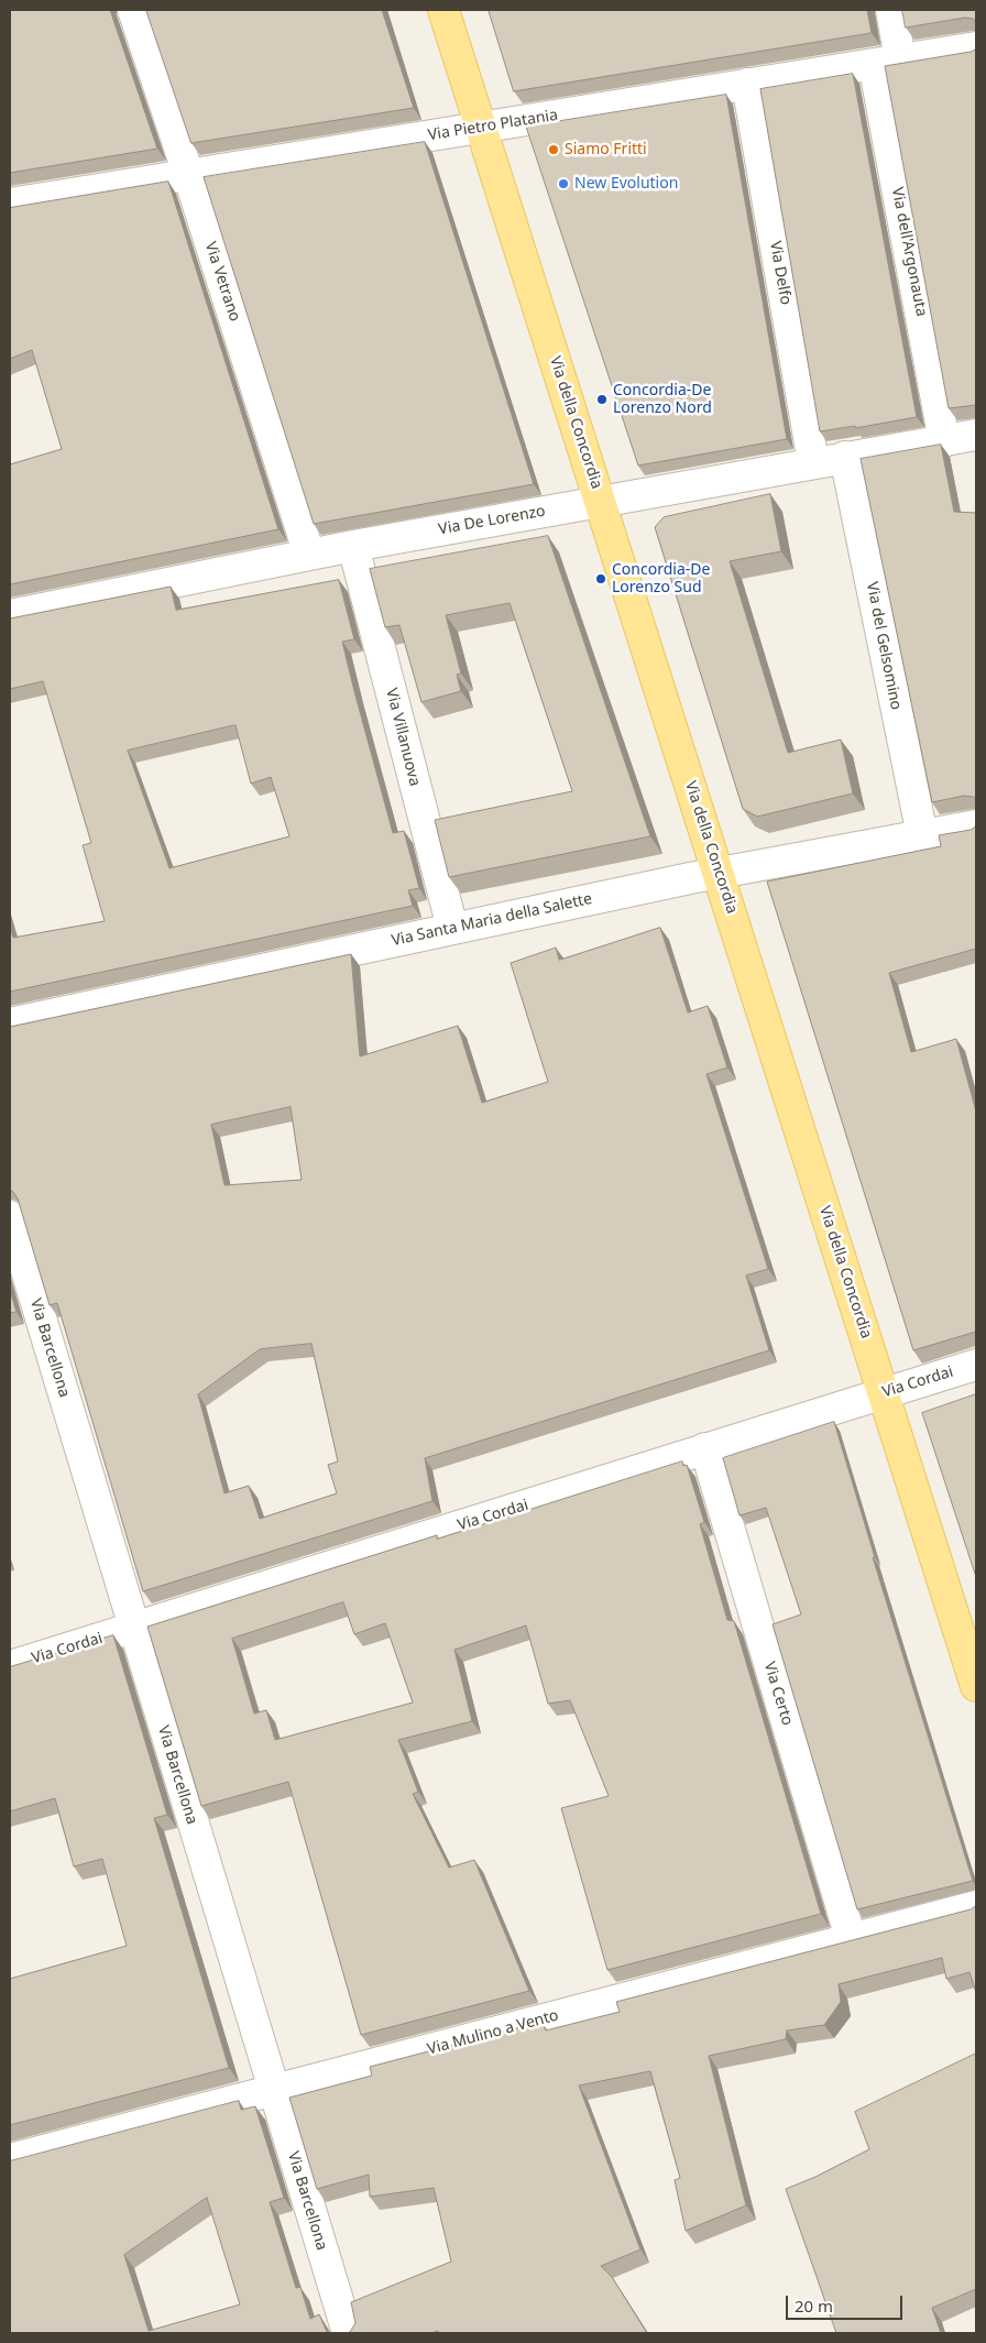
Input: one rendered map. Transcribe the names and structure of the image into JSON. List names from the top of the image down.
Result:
{
  "streets": {
    "main road": ["Via della Concordia"],
    "street": [
      "Via Pietro Platania",
      "Via dell'Argonauta",
      "Via Delfo",
      "Via Vetrano",
      "Via De Lorenzo",
      "Via del Gelsomino",
      "Via Villanuova",
      "Via Santa Maria della Salette",
      "Via Barcellona",
      "Via Cordai",
      "Via Certo",
      "Via Mulino a Vento"
    ]
  },
  "crossings": [
    ["Via Pietro Platania", "Via dell'Argonauta"],
    ["Via Pietro Platania", "Via Delfo"],
    ["Via Pietro Platania", "Via Vetrano"],
    ["Via Pietro Platania", "Via della Concordia"],
    ["Via dell'Argonauta", "Via De Lorenzo"],
    ["Via Delfo", "Via De Lorenzo"],
    ["Via Vetrano", "Via De Lorenzo"],
    ["Via della Concordia", "Via De Lorenzo"],
    ["Via della Concordia", "Via Santa Maria della Salette"],
    ["Via della Concordia", "Via Cordai"],
    ["Via De Lorenzo", "Via del Gelsomino"],
    ["Via De Lorenzo", "Via Villanuova"],
    ["Via del Gelsomino", "Via Santa Maria della Salette"],
    ["Via Villanuova", "Via Santa Maria della Salette"],
    ["Via Barcellona", "Via Cordai"],
    ["Via Barcellona", "Via Mulino a Vento"],
    ["Via Cordai", "Via Certo"],
    ["Via Certo", "Via Mulino a Vento"]
  ],
  "places": [
    "Siamo Fritti",
    "New Evolution",
    "Concordia-De Lorenzo Nord",
    "Concordia-De Lorenzo Sud"
  ],
  "scale_bar": "20 m"
}
